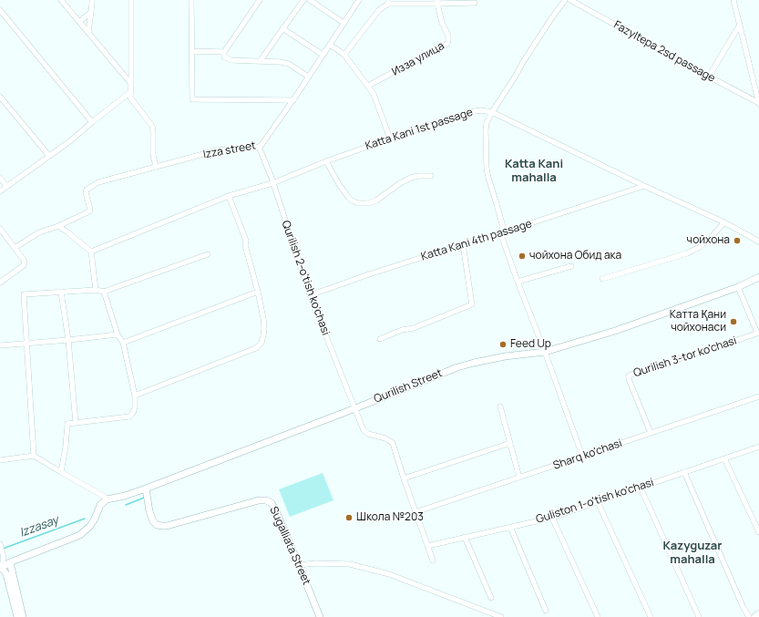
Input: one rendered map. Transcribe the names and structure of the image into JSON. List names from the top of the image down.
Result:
{
  "streets": {
    "street": [
      "Fazyltepa 2sd passage",
      "Изза улица",
      "Katta Kani 1st passage",
      "Izza street",
      "Katta Kani 4th passage",
      "Qurilish 2-o'tish ko'chasi",
      "Qurilish 3-tor ko'chasi",
      "Qurilish Street",
      "Sharq ko'chasi",
      "Guliston 1-o'tish ko'chasi",
      "Sugalliata Street"
    ]
  },
  "crossings": [
    ["Katta Kani 1st passage", "Katta Kani 4th passage"],
    ["Katta Kani 1st passage", "Qurilish 2-o'tish ko'chasi"],
    ["Izza street", "Qurilish 2-o'tish ko'chasi"],
    ["Katta Kani 4th passage", "Qurilish 2-o'tish ko'chasi"],
    ["Qurilish 2-o'tish ko'chasi", "Qurilish Street"],
    ["Qurilish 3-tor ko'chasi", "Sharq ko'chasi"],
    ["Qurilish Street", "Sugalliata Street"]
  ],
  "districts": ["Katta Kani mahalla", "Kazyguzar mahalla"],
  "water": ["Izzasay"],
  "places": [
    "чойхона",
    "чойхона Обид ака",
    "Катта Қани чойхонаси",
    "Feed Up",
    "Школа №203"
  ]
}
